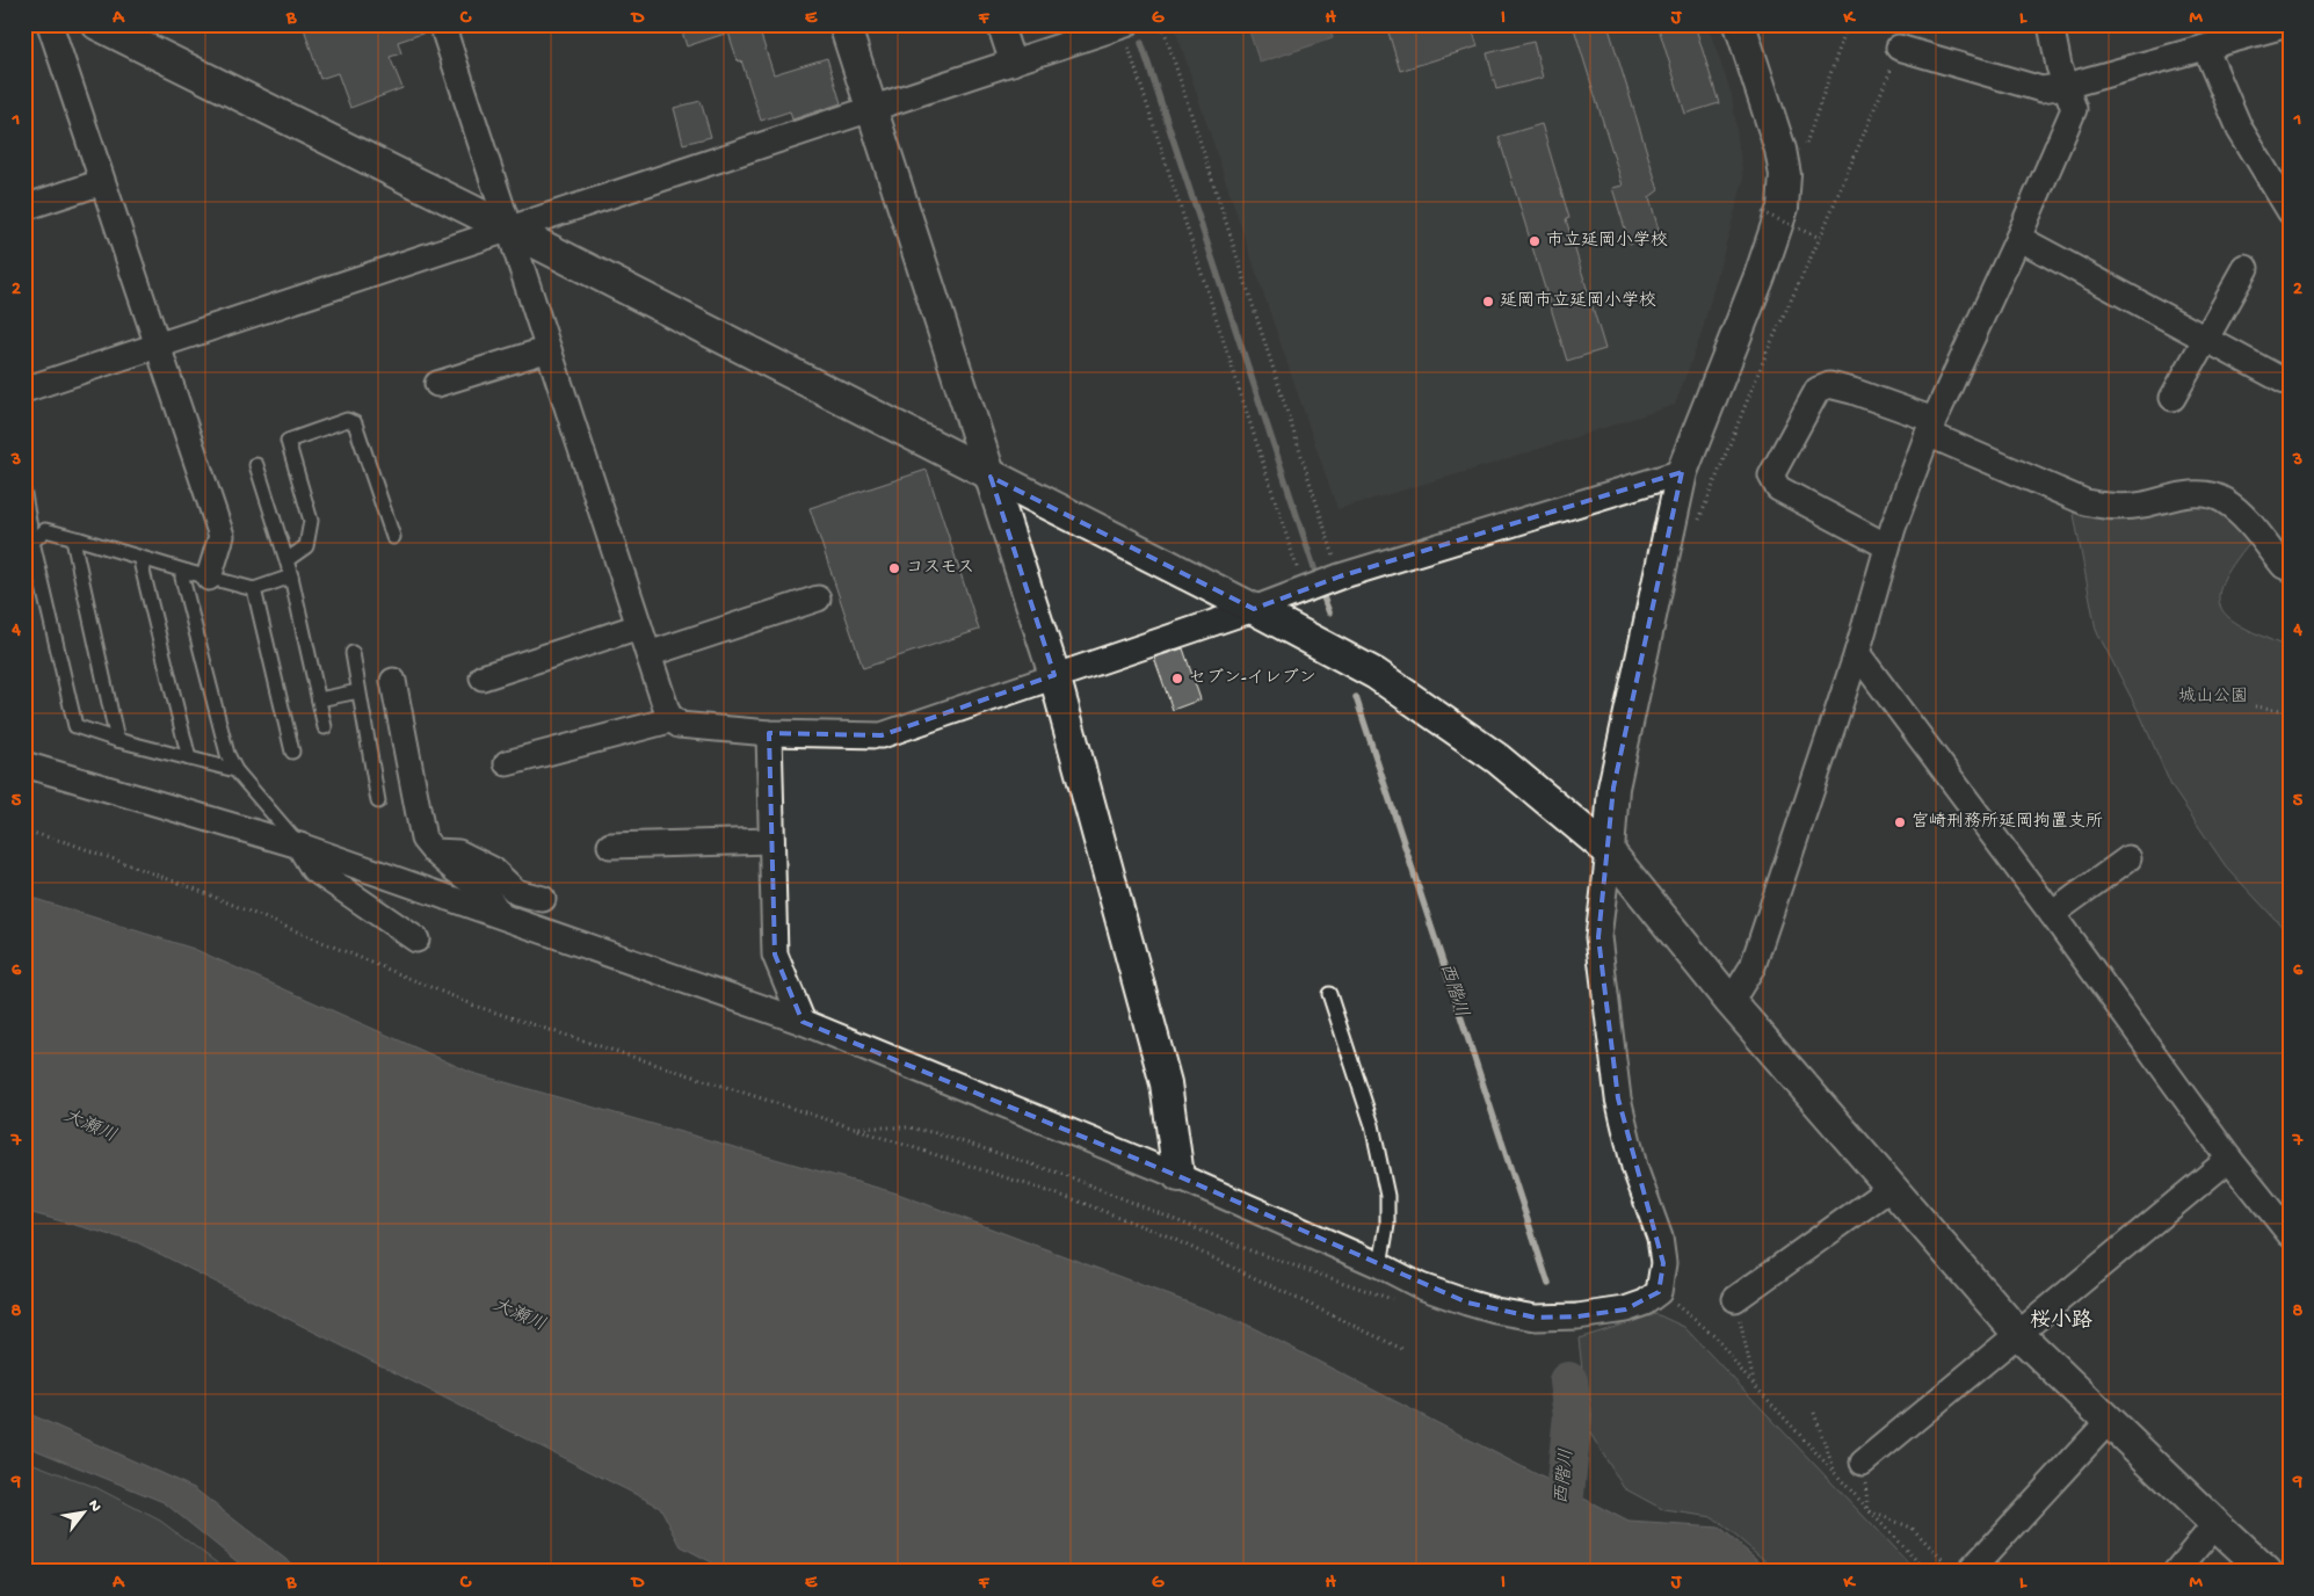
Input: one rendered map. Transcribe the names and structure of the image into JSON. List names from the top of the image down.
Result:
{
  "districts": ["桜小路"],
  "water": ["西階川", "大瀬川"],
  "parks": ["城山公園"],
  "places": [
    "市立延岡小学校",
    "延岡市立延岡小学校",
    "コスモス",
    "セブン-イレブン",
    "宮崎刑務所延岡拘置支所"
  ],
  "north": "top right",
  "grid": {
    "columns": [
      "A",
      "B",
      "C",
      "D",
      "E",
      "F",
      "G",
      "H",
      "I",
      "J",
      "K",
      "L",
      "M"
    ],
    "rows": [
      "1",
      "2",
      "3",
      "4",
      "5",
      "6",
      "7",
      "8",
      "9"
    ]
  }
}
